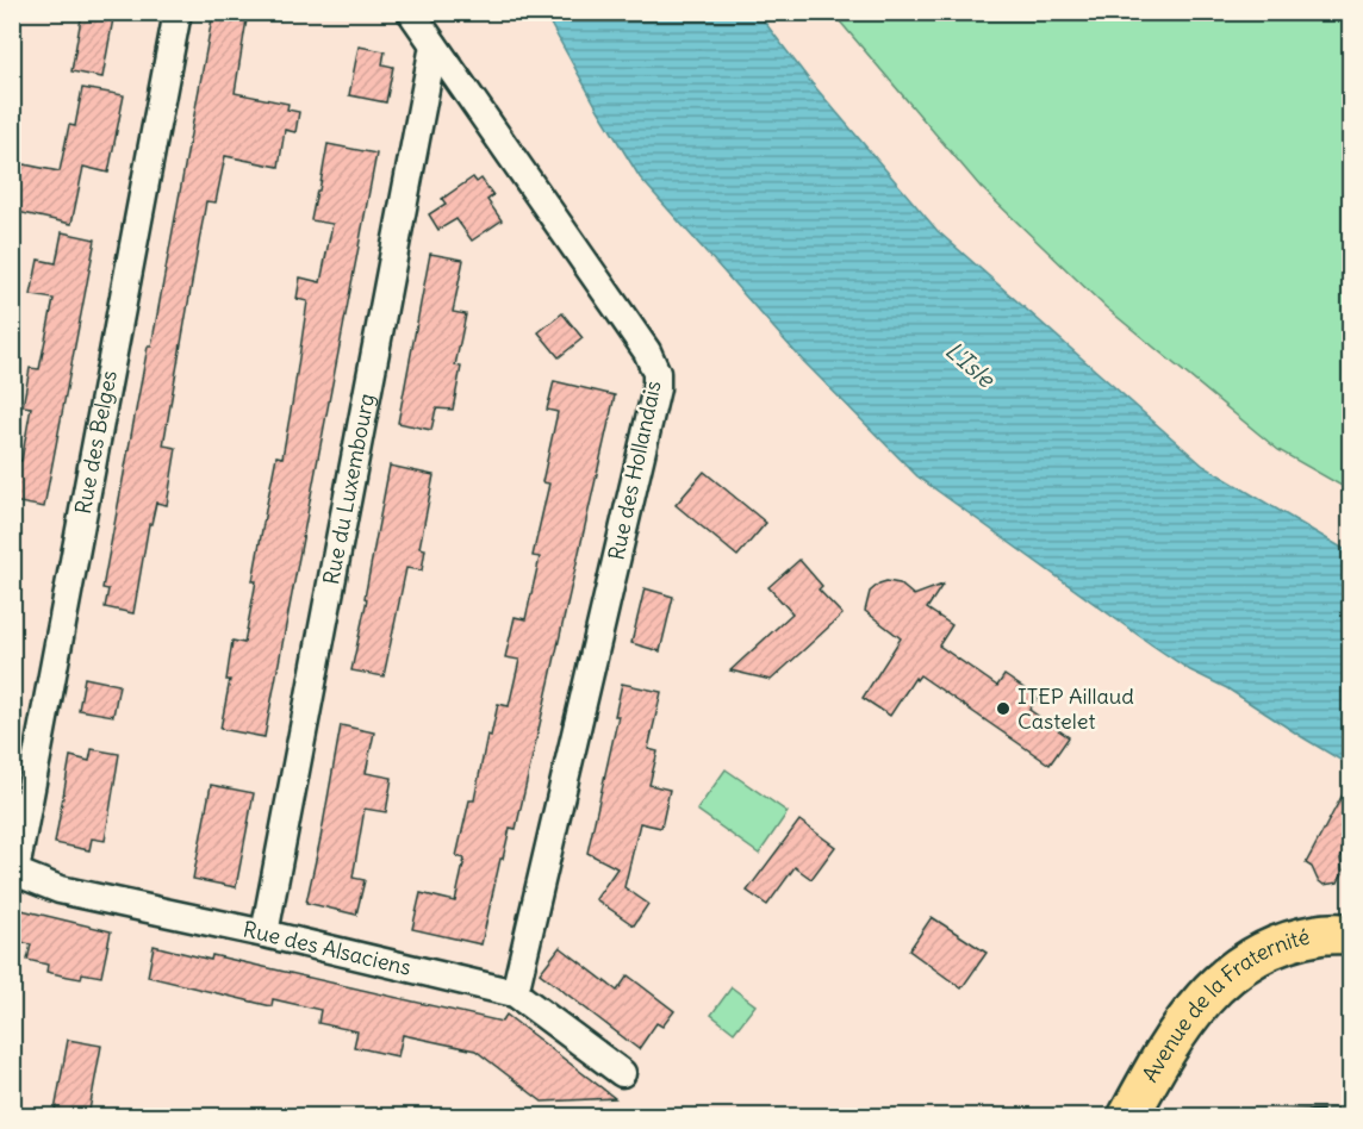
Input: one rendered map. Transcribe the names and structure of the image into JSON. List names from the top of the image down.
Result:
{
  "streets": {
    "main road": ["Avenue de la Fraternité"],
    "street": [
      "Rue des Belges",
      "Rue des Hollandais",
      "Rue du Luxembourg",
      "Rue des Alsaciens"
    ]
  },
  "crossings": [
    ["Rue des Belges", "Rue des Alsaciens"],
    ["Rue des Hollandais", "Rue du Luxembourg"],
    ["Rue des Hollandais", "Rue des Alsaciens"],
    ["Rue du Luxembourg", "Rue des Alsaciens"]
  ],
  "water": ["L'Isle"],
  "places": ["ITEP Aillaud Castelet"]
}
